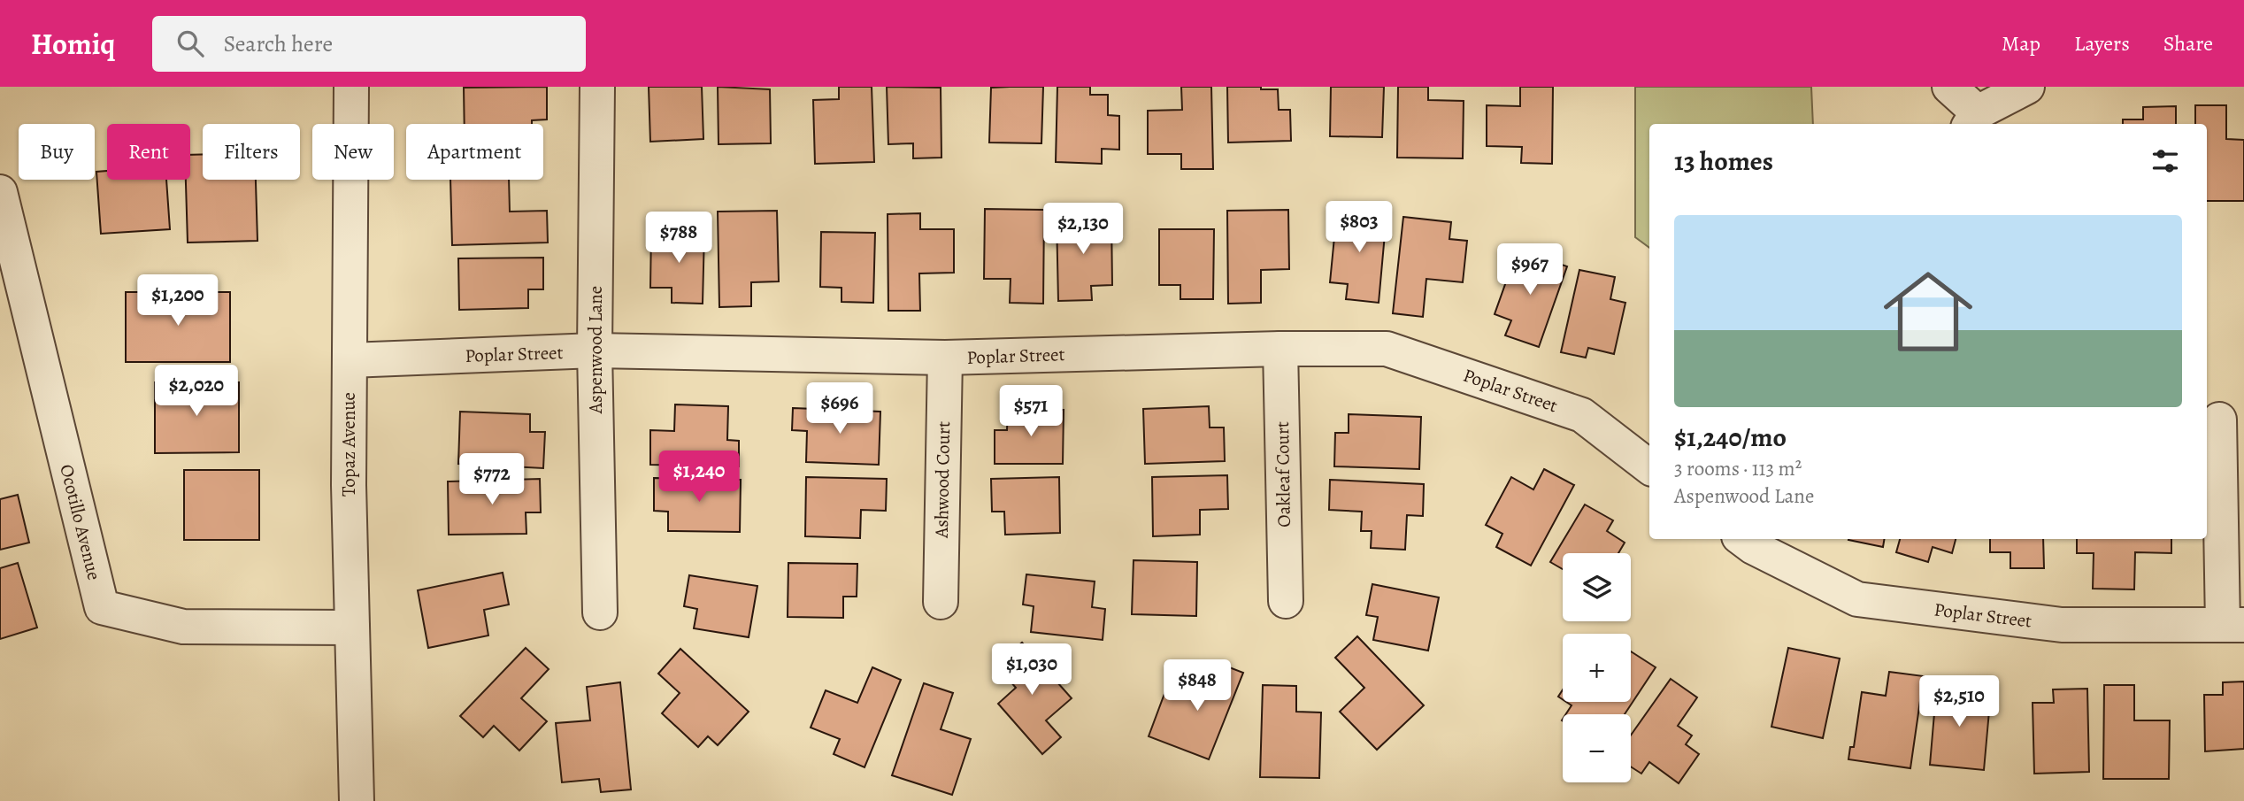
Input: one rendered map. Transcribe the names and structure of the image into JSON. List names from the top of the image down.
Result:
{
  "streets": {
    "street": [
      "Aspenwood Lane",
      "Poplar Street",
      "Topaz Avenue",
      "Oakleaf Court",
      "Ashwood Court",
      "Ocotillo Avenue"
    ]
  },
  "crossings": [
    ["Aspenwood Lane", "Poplar Street"],
    ["Poplar Street", "Topaz Avenue"],
    ["Poplar Street", "Oakleaf Court"],
    ["Poplar Street", "Ashwood Court"],
    ["Topaz Avenue", "Ocotillo Avenue"]
  ],
  "page": {
    "header": "Homiq",
    "search": "Search here",
    "nav": ["Map", "Layers", "Share"],
    "chip": [
      "Buy",
      "Rent",
      "Filters",
      "New",
      "Apartment"
    ],
    "heading": "13 homes",
    "list": [
      {
        "name": "$1,240/mo",
        "note": "3 rooms · 113 m² · Aspenwood Lane"
      }
    ],
    "price": [
      "$803",
      "$2,130",
      "$788",
      "$967",
      "$1,200",
      "$2,020",
      "$696",
      "$571",
      "$1,240",
      "$772",
      "$1,030",
      "$848",
      "$2,510"
    ],
    "map_buttons": ["+", "−"]
  }
}
